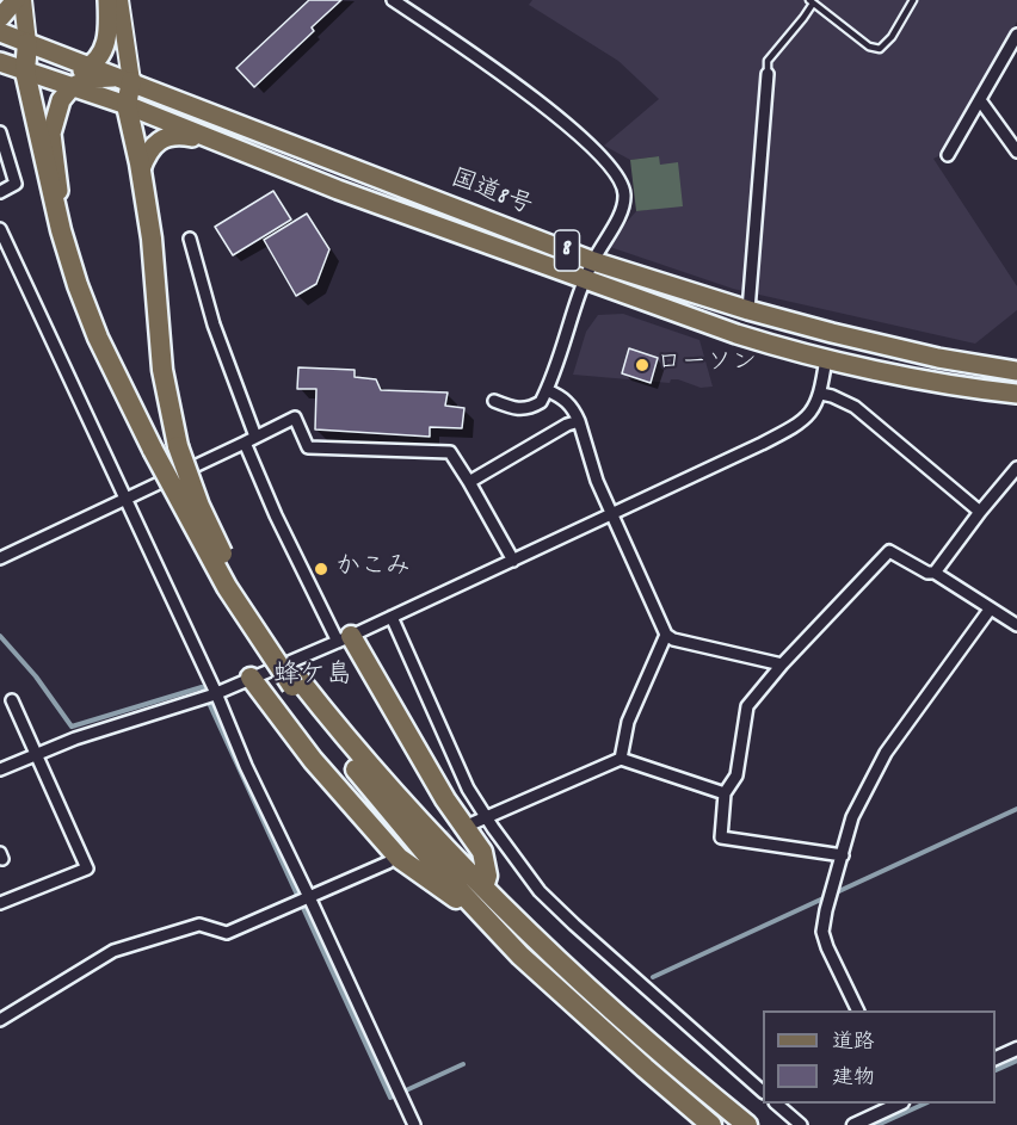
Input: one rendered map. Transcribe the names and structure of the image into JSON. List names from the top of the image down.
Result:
{
  "streets": {
    "highway": ["国道8号", "8"]
  },
  "districts": ["蜂ケ島"],
  "places": ["ローソン", "かこみ"],
  "legend": ["道路", "建物"]
}
